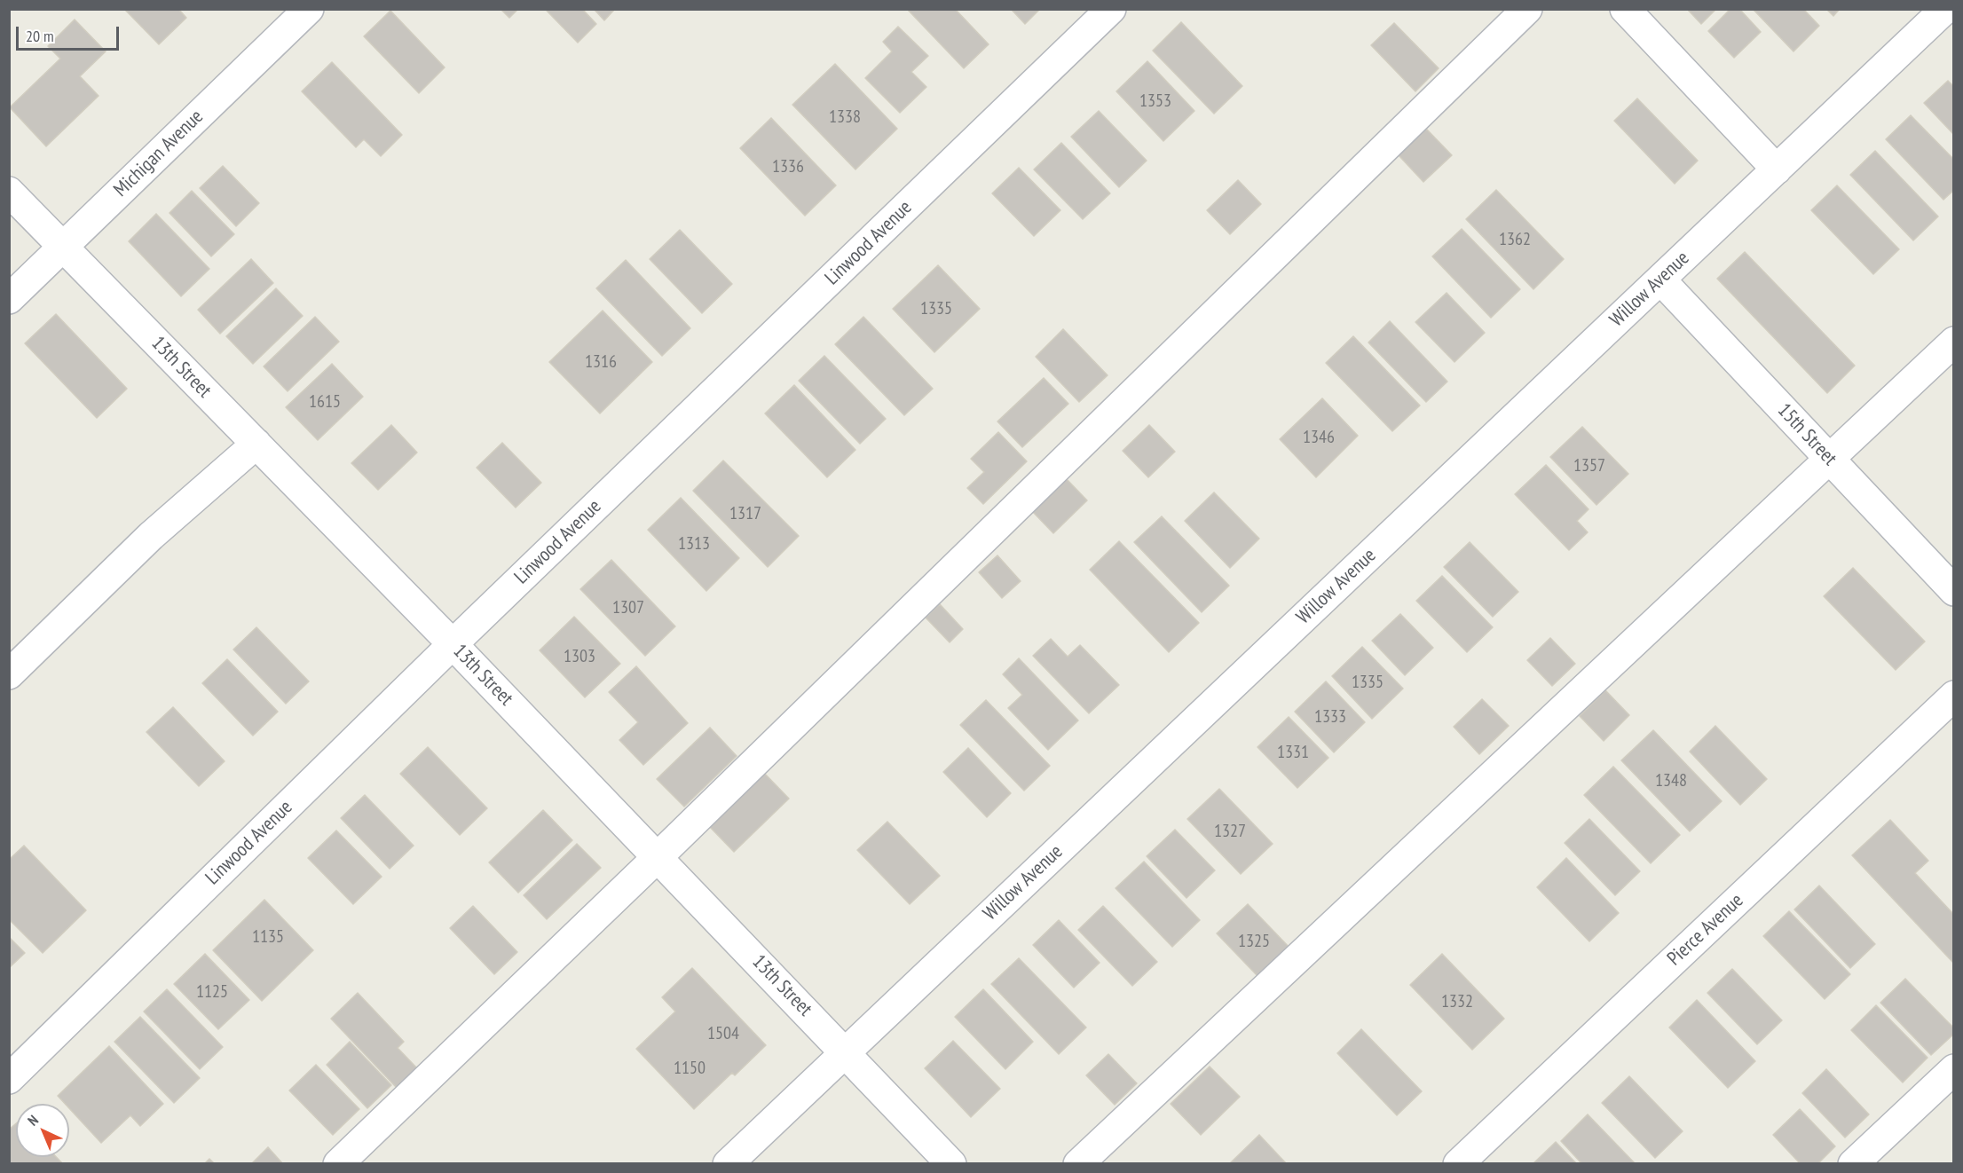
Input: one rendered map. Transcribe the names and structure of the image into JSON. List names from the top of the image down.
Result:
{
  "streets": {
    "street": [
      "Michigan Avenue",
      "Linwood Avenue",
      "Willow Avenue",
      "13th Street",
      "15th Street",
      "Pierce Avenue"
    ]
  },
  "crossings": [
    ["Michigan Avenue", "13th Street"],
    ["Linwood Avenue", "13th Street"],
    ["Willow Avenue", "13th Street"],
    ["Willow Avenue", "15th Street"]
  ],
  "house_numbers": [
    "1353",
    "1338",
    "1336",
    "1362",
    "1335",
    "1316",
    "1615",
    "1346",
    "1357",
    "1317",
    "1313",
    "1307",
    "1303",
    "1335",
    "1333",
    "1331",
    "1348",
    "1327",
    "1135",
    "1325",
    "1125",
    "1332",
    "1504",
    "1150"
  ],
  "scale_bar": "20 m",
  "north": "top left"
}
